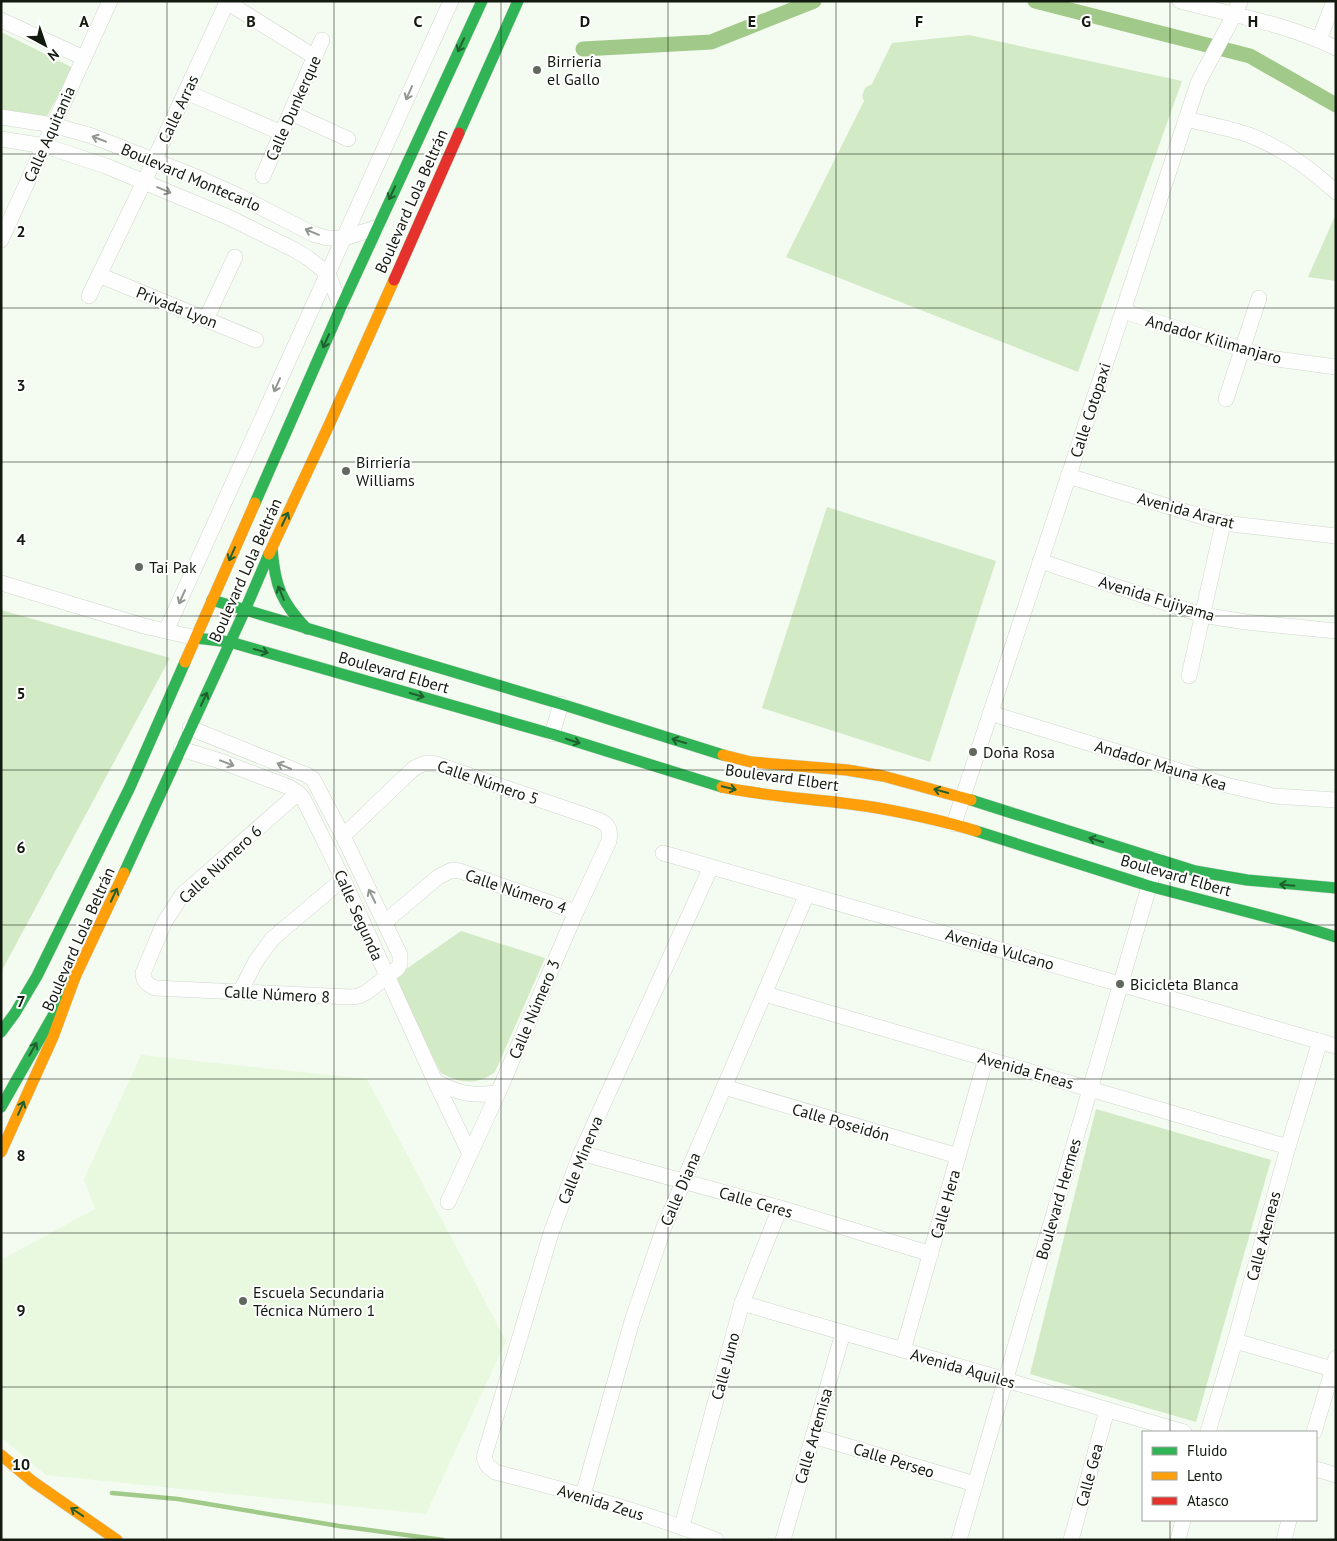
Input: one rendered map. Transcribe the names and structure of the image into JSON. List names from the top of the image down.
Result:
{
  "streets": {
    "main road": ["Boulevard Lola Beltrán", "Boulevard Elbert"],
    "street": [
      "Calle Dunkerque",
      "Calle Arras",
      "Calle Aquitania",
      "Boulevard Montecarlo",
      "Privada Lyon",
      "Andador Kilimanjaro",
      "Calle Cotopaxi",
      "Avenida Ararat",
      "Avenida Fujiyama",
      "Andador Mauna Kea",
      "Calle Número 5",
      "Calle Número 6",
      "Calle Número 4",
      "Calle Segunda",
      "Avenida Vulcano",
      "Calle Número 8",
      "Calle Número 3",
      "Avenida Eneas",
      "Calle Poseidón",
      "Calle Minerva",
      "Calle Diana",
      "Boulevard Hermes",
      "Calle Ceres",
      "Calle Hera",
      "Calle Ateneas",
      "Calle Juno",
      "Avenida Aquiles",
      "Calle Artemisa",
      "Calle Perseo",
      "Calle Gea",
      "Avenida Zeus"
    ]
  },
  "crossings": [
    ["Calle Arras", "Boulevard Montecarlo"],
    ["Calle Arras", "Privada Lyon"],
    ["Calle Aquitania", "Boulevard Montecarlo"],
    ["Boulevard Montecarlo", "Boulevard Lola Beltrán"],
    ["Boulevard Lola Beltrán", "Boulevard Elbert"],
    ["Boulevard Lola Beltrán", "Calle Segunda"],
    ["Andador Kilimanjaro", "Calle Cotopaxi"],
    ["Calle Cotopaxi", "Avenida Ararat"],
    ["Calle Cotopaxi", "Avenida Fujiyama"],
    ["Calle Cotopaxi", "Boulevard Elbert"],
    ["Calle Cotopaxi", "Andador Mauna Kea"],
    ["Boulevard Elbert", "Boulevard Hermes"],
    ["Calle Número 5", "Calle Segunda"],
    ["Calle Número 5", "Calle Número 3"],
    ["Calle Número 6", "Calle Segunda"],
    ["Calle Número 6", "Calle Número 8"],
    ["Calle Número 4", "Calle Segunda"],
    ["Calle Número 4", "Calle Número 3"],
    ["Calle Segunda", "Calle Número 8"],
    ["Calle Segunda", "Calle Número 3"],
    ["Avenida Vulcano", "Calle Minerva"],
    ["Avenida Vulcano", "Calle Diana"],
    ["Avenida Vulcano", "Boulevard Hermes"],
    ["Avenida Vulcano", "Calle Ateneas"],
    ["Avenida Eneas", "Calle Diana"],
    ["Avenida Eneas", "Boulevard Hermes"],
    ["Avenida Eneas", "Calle Hera"],
    ["Avenida Eneas", "Calle Ateneas"],
    ["Calle Poseidón", "Calle Diana"],
    ["Calle Poseidón", "Calle Hera"],
    ["Calle Minerva", "Calle Ceres"],
    ["Calle Minerva", "Avenida Zeus"],
    ["Calle Diana", "Calle Ceres"],
    ["Calle Diana", "Avenida Zeus"],
    ["Boulevard Hermes", "Avenida Aquiles"],
    ["Boulevard Hermes", "Calle Perseo"],
    ["Calle Ceres", "Calle Hera"],
    ["Calle Ceres", "Calle Juno"],
    ["Calle Hera", "Avenida Aquiles"],
    ["Calle Juno", "Avenida Aquiles"],
    ["Calle Juno", "Avenida Zeus"],
    ["Avenida Aquiles", "Calle Artemisa"],
    ["Avenida Aquiles", "Calle Gea"],
    ["Calle Artemisa", "Calle Perseo"]
  ],
  "places": [
    "Birriería el Gallo",
    "Birriería Williams",
    "Tai Pak",
    "Doña Rosa",
    "Bicicleta Blanca",
    "Escuela Secundaria Técnica Número 1"
  ],
  "legend": ["Fluido", "Lento", "Atasco"],
  "north": "bottom right",
  "grid": {
    "columns": [
      "A",
      "B",
      "C",
      "D",
      "E",
      "F",
      "G",
      "H"
    ],
    "rows": [
      "2",
      "3",
      "4",
      "5",
      "6",
      "7",
      "8",
      "9",
      "10"
    ]
  }
}
